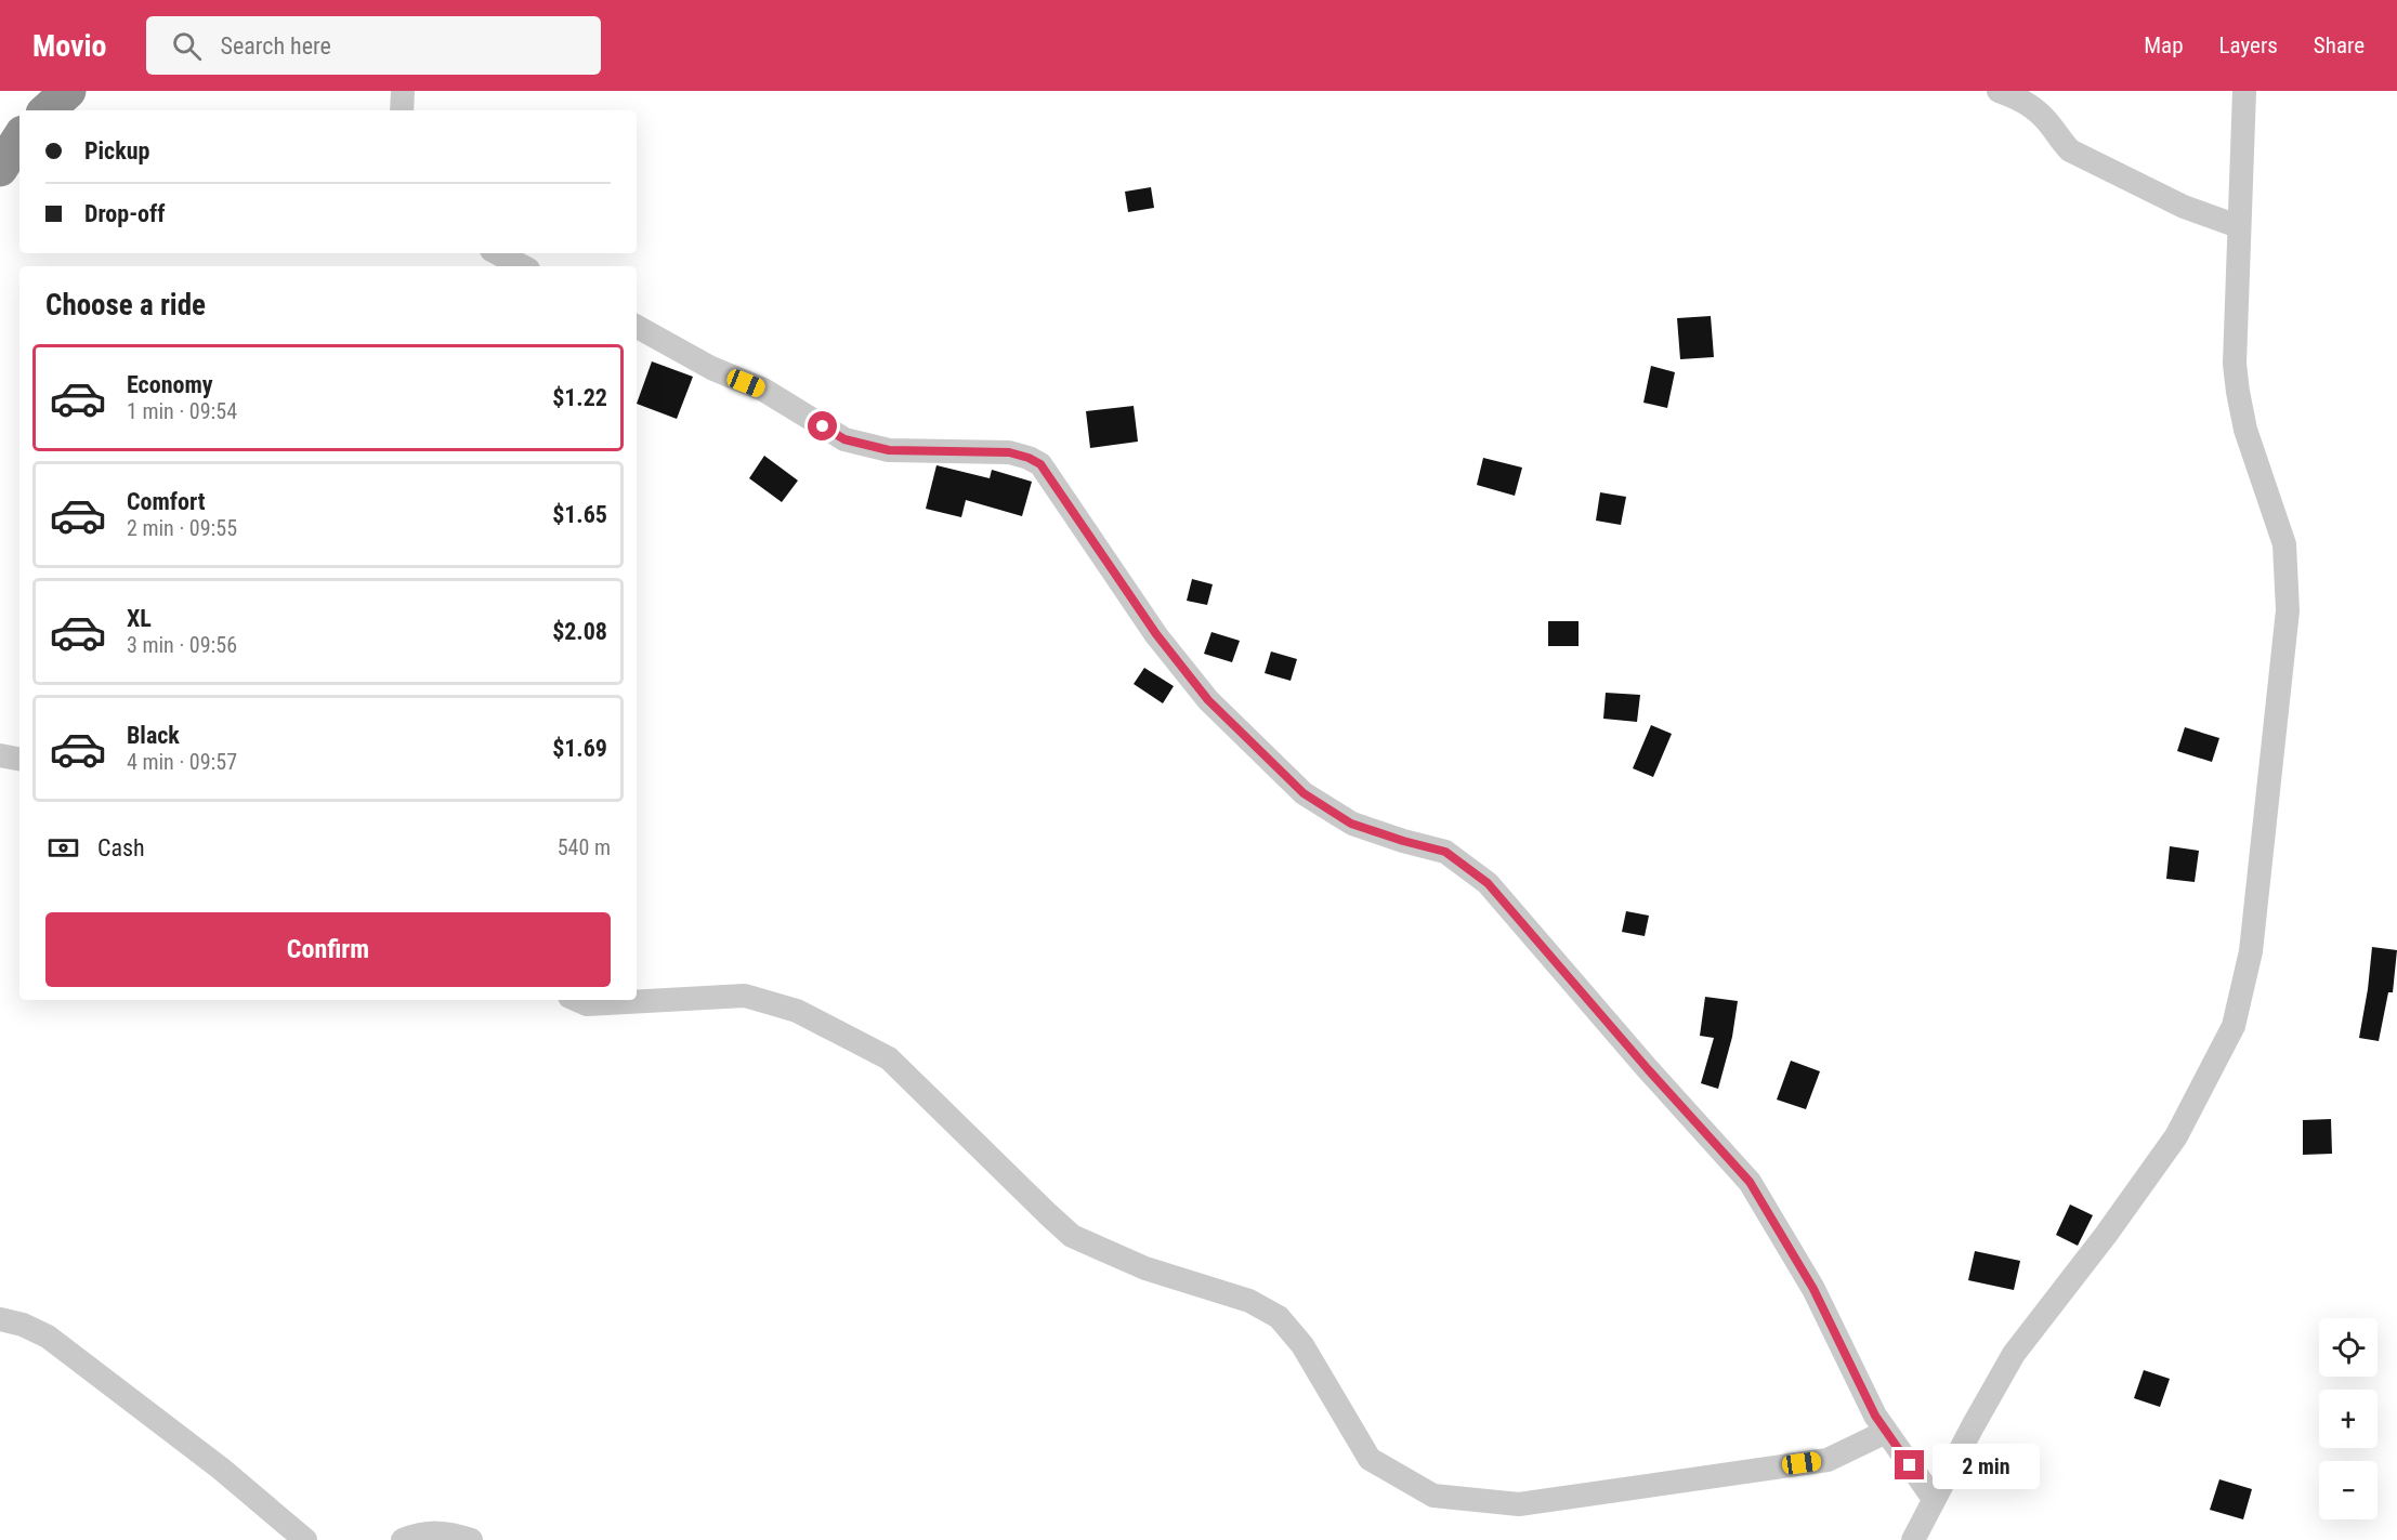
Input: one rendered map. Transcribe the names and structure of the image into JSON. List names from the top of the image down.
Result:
{
  "page": {
    "header": "Movio",
    "search": "Search here",
    "nav": ["Map", "Layers", "Share"],
    "banner": ["Pickup", "Drop-off"],
    "heading": "Choose a ride",
    "list": [
      {
        "name": "Economy",
        "note": "1 min · 09:54",
        "value": "$1.22"
      },
      {
        "name": "Comfort",
        "note": "2 min · 09:55",
        "value": "$1.65"
      },
      {
        "name": "XL",
        "note": "3 min · 09:56",
        "value": "$2.08"
      },
      {
        "name": "Black",
        "note": "4 min · 09:57",
        "value": "$1.69"
      }
    ],
    "pay": ["Cash", "540 m"],
    "buttons": "Confirm",
    "map_buttons": ["+", "−"],
    "bubble": "2 min"
  }
}
